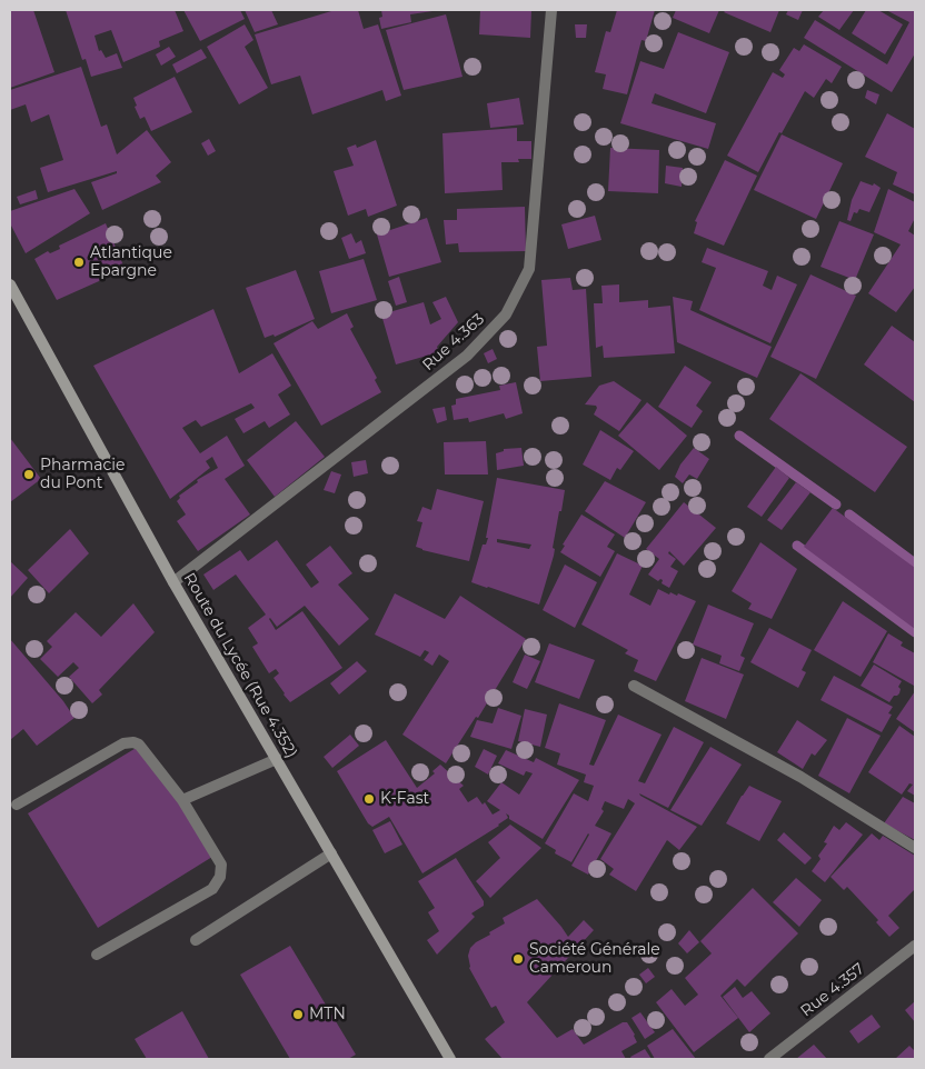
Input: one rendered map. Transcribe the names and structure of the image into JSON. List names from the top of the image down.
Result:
{
  "streets": {
    "main road": ["Route du Lycée (Rue 4.352)"],
    "street": ["Rue 4.363", "Rue 4.357"]
  },
  "crossings": [
    ["Rue 4.363", "Route du Lycée (Rue 4.352)"]
  ],
  "places": [
    "Atlantique Epargne",
    "Pharmacie du Pont",
    "K-Fast",
    "Société Générale Cameroun",
    "MTN"
  ]
}
